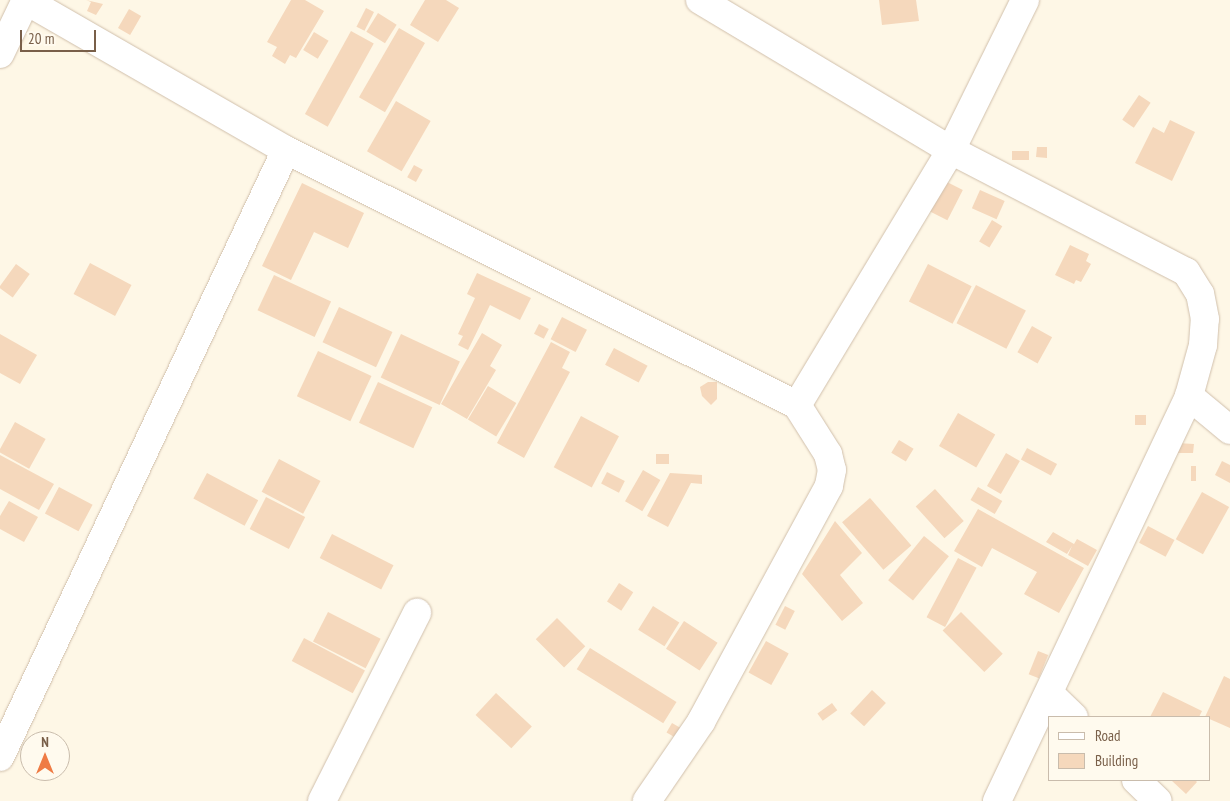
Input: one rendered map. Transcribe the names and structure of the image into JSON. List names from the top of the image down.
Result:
{
  "legend": ["Road", "Building"],
  "scale_bar": "20 m",
  "north": "top"
}
